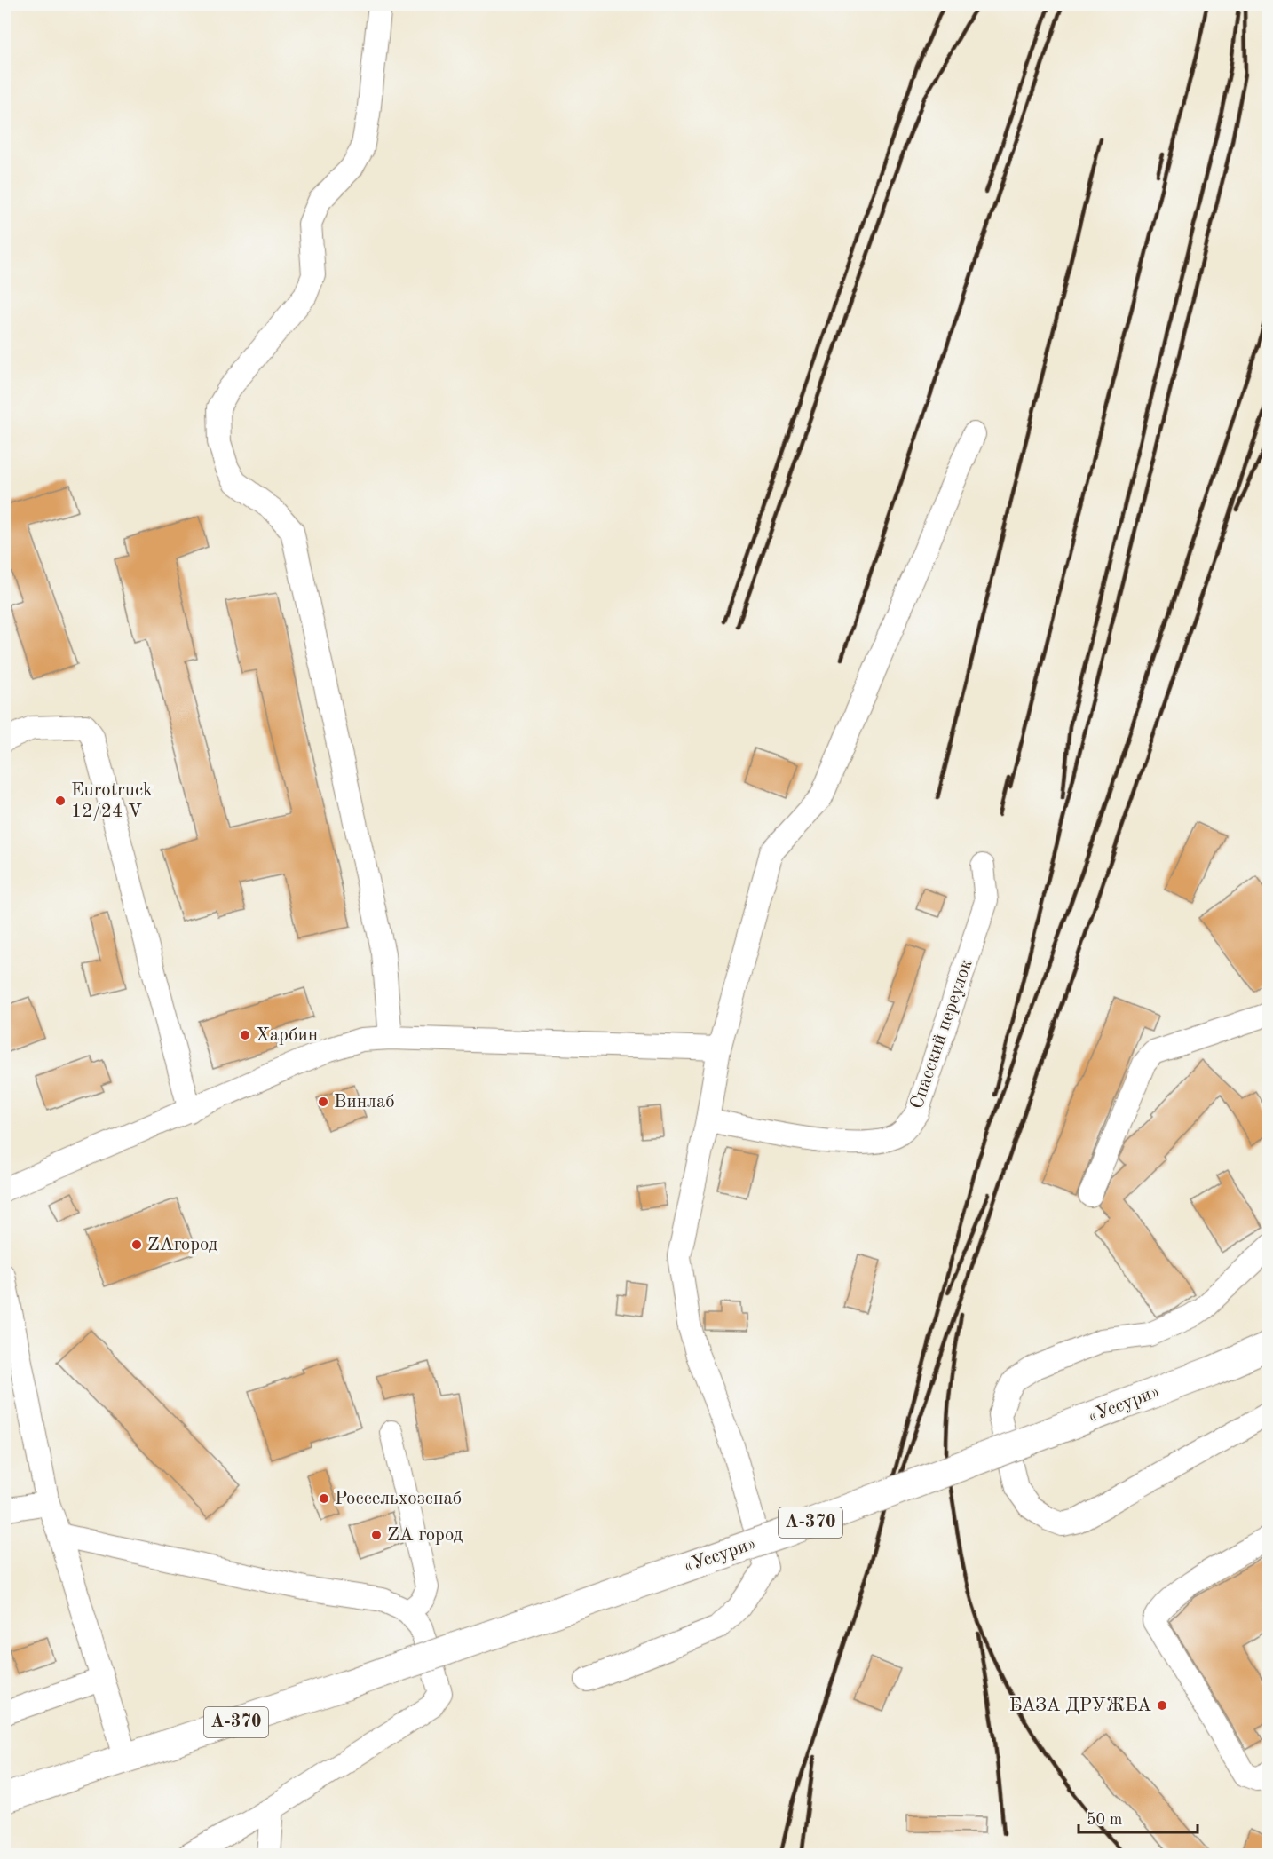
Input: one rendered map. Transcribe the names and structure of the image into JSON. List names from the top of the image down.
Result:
{
  "streets": {
    "highway": ["«Уссури»", "А-370"],
    "street": ["Спасский переулок"]
  },
  "crossings": [
    ["«Уссури»", "А-370"]
  ],
  "places": [
    "Eurotruck 12/24 V",
    "Харбин",
    "Винлаб",
    "ZAгород",
    "Россельхозснаб",
    "ZA город",
    "БАЗА ДРУЖБА"
  ],
  "scale_bar": "50 m"
}
